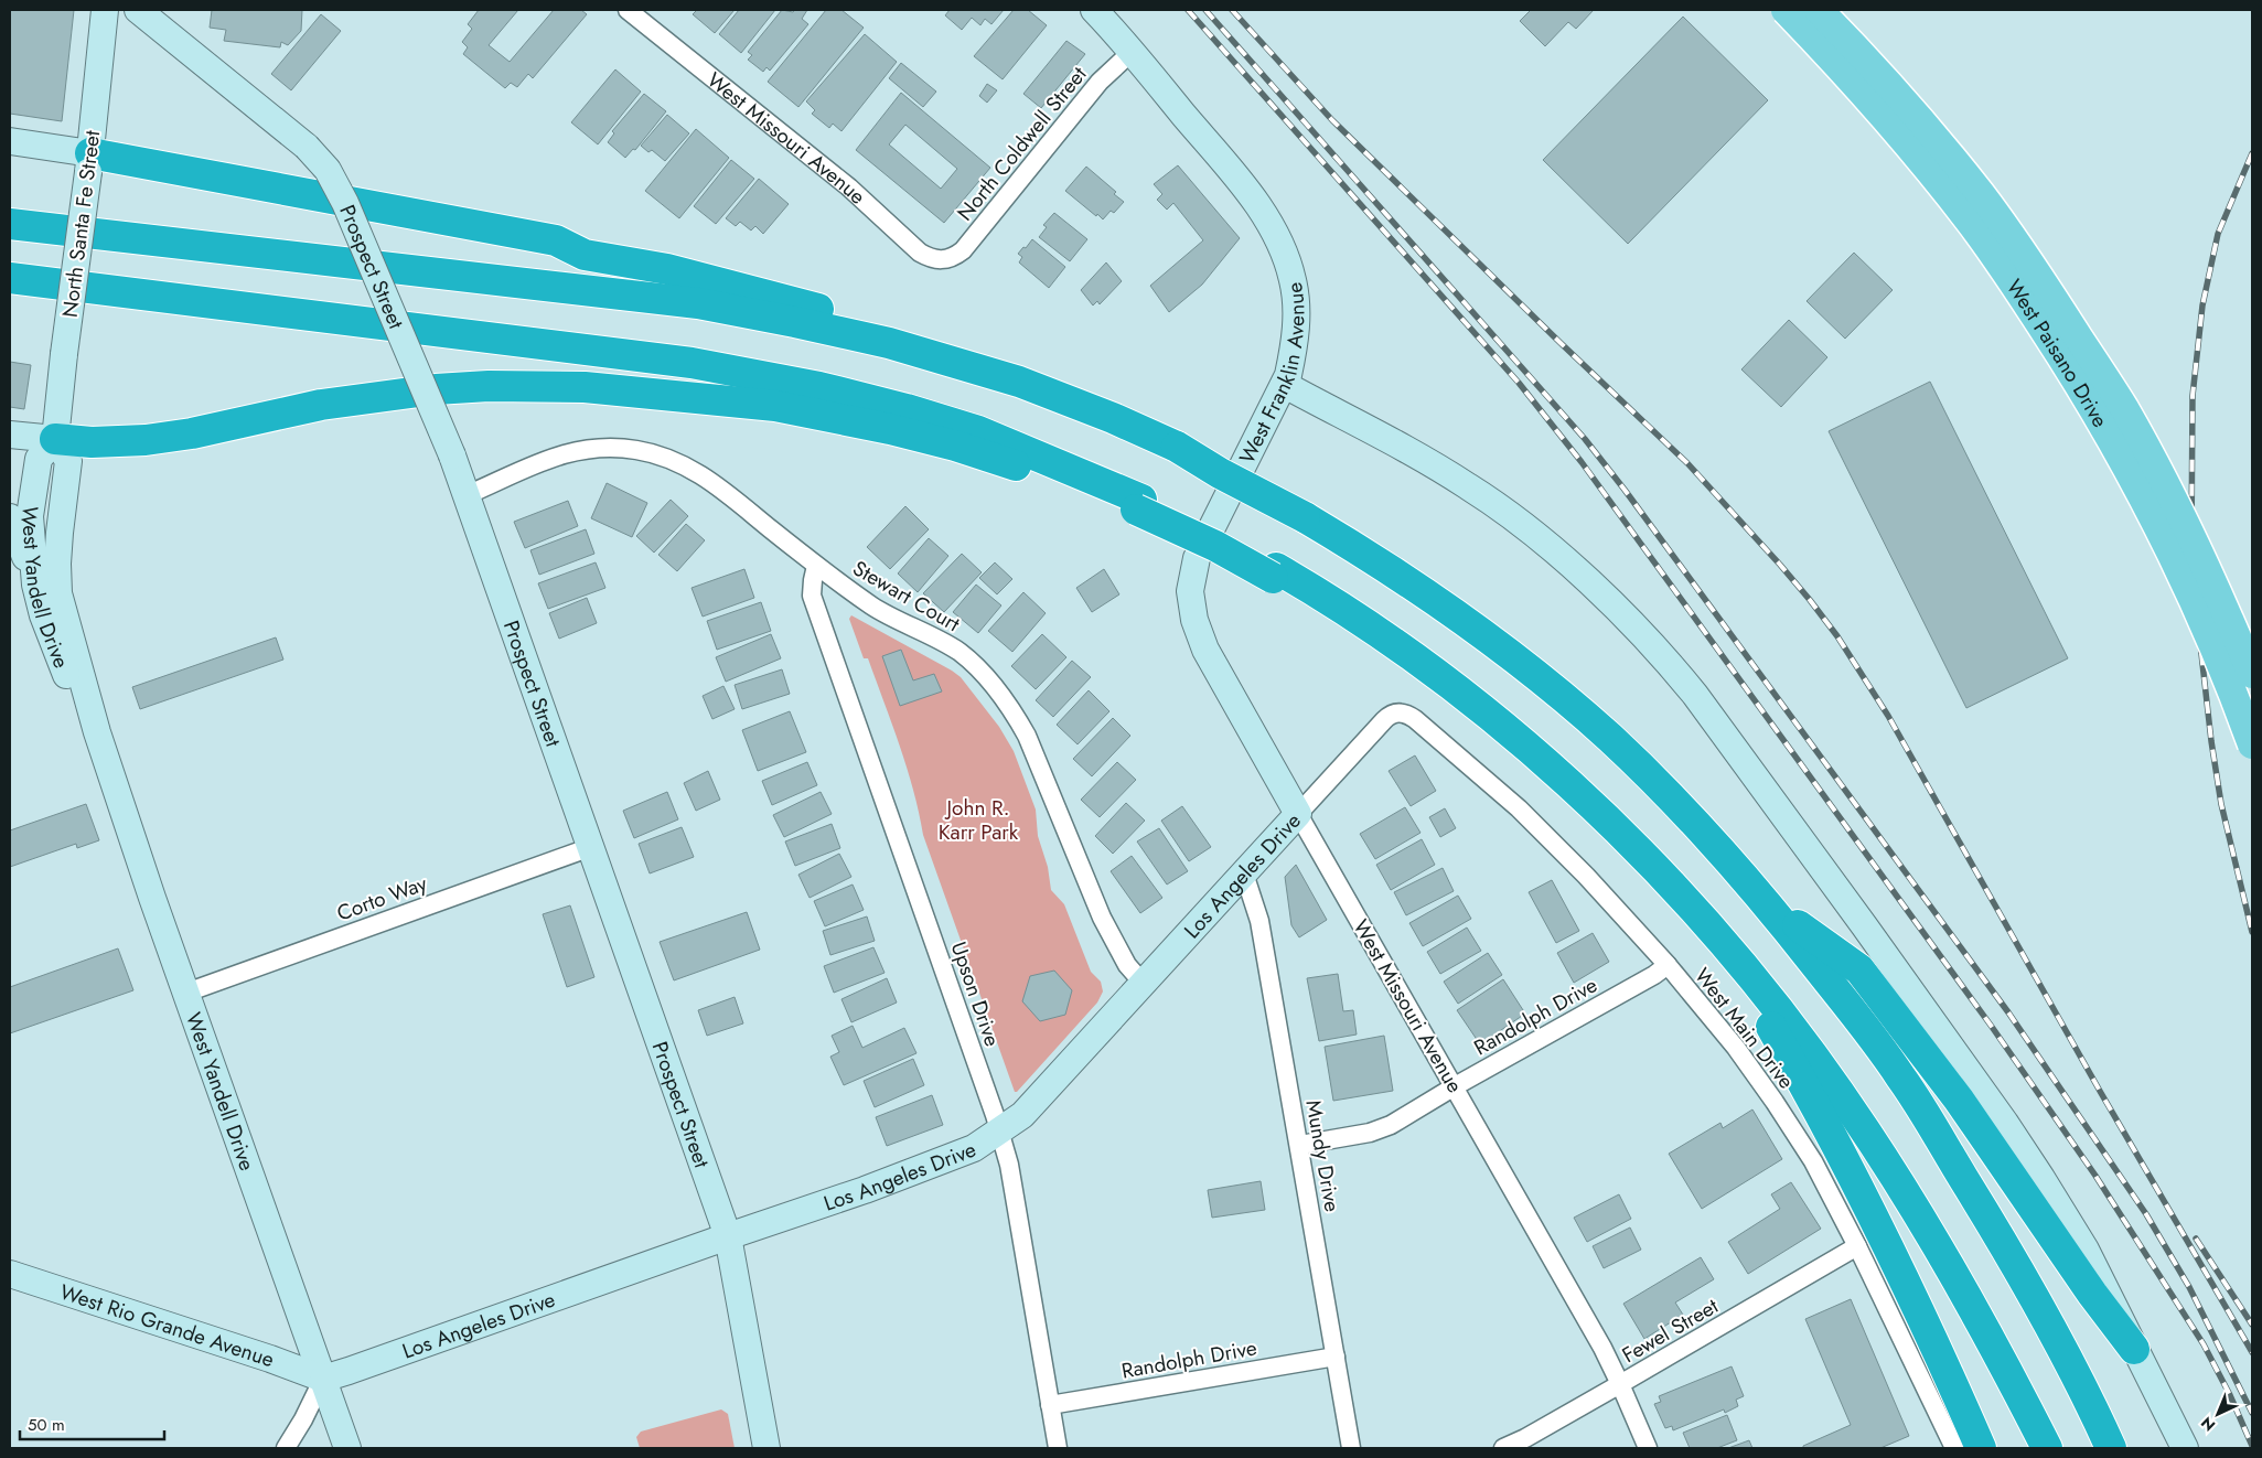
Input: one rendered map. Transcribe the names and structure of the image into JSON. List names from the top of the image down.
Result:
{
  "streets": {
    "main road": ["West Paisano Drive"],
    "street": [
      "West Missouri Avenue",
      "North Coldwell Street",
      "North Santa Fe Street",
      "Prospect Street",
      "West Franklin Avenue",
      "West Yandell Drive",
      "Stewart Court",
      "Los Angeles Drive",
      "Corto Way",
      "Upson Drive",
      "Randolph Drive",
      "West Main Drive",
      "Mundy Drive",
      "West Rio Grande Avenue",
      "Fewel Street"
    ]
  },
  "crossings": [
    ["West Missouri Avenue", "North Coldwell Street"],
    ["West Missouri Avenue", "West Franklin Avenue"],
    ["West Missouri Avenue", "Los Angeles Drive"],
    ["West Missouri Avenue", "Randolph Drive"],
    ["West Missouri Avenue", "Fewel Street"],
    ["North Coldwell Street", "West Franklin Avenue"],
    ["North Santa Fe Street", "West Yandell Drive"],
    ["Prospect Street", "Stewart Court"],
    ["Prospect Street", "Los Angeles Drive"],
    ["Prospect Street", "Corto Way"],
    ["West Yandell Drive", "Los Angeles Drive"],
    ["West Yandell Drive", "Corto Way"],
    ["West Yandell Drive", "West Rio Grande Avenue"],
    ["Stewart Court", "Los Angeles Drive"],
    ["Stewart Court", "Upson Drive"],
    ["Los Angeles Drive", "Upson Drive"],
    ["Los Angeles Drive", "West Main Drive"],
    ["Los Angeles Drive", "Mundy Drive"],
    ["Los Angeles Drive", "West Rio Grande Avenue"],
    ["Upson Drive", "Randolph Drive"],
    ["Randolph Drive", "West Main Drive"],
    ["Randolph Drive", "Mundy Drive"],
    ["West Main Drive", "Fewel Street"]
  ],
  "parks": ["John R. Karr Park"],
  "scale_bar": "50 m",
  "north": "bottom left"
}
